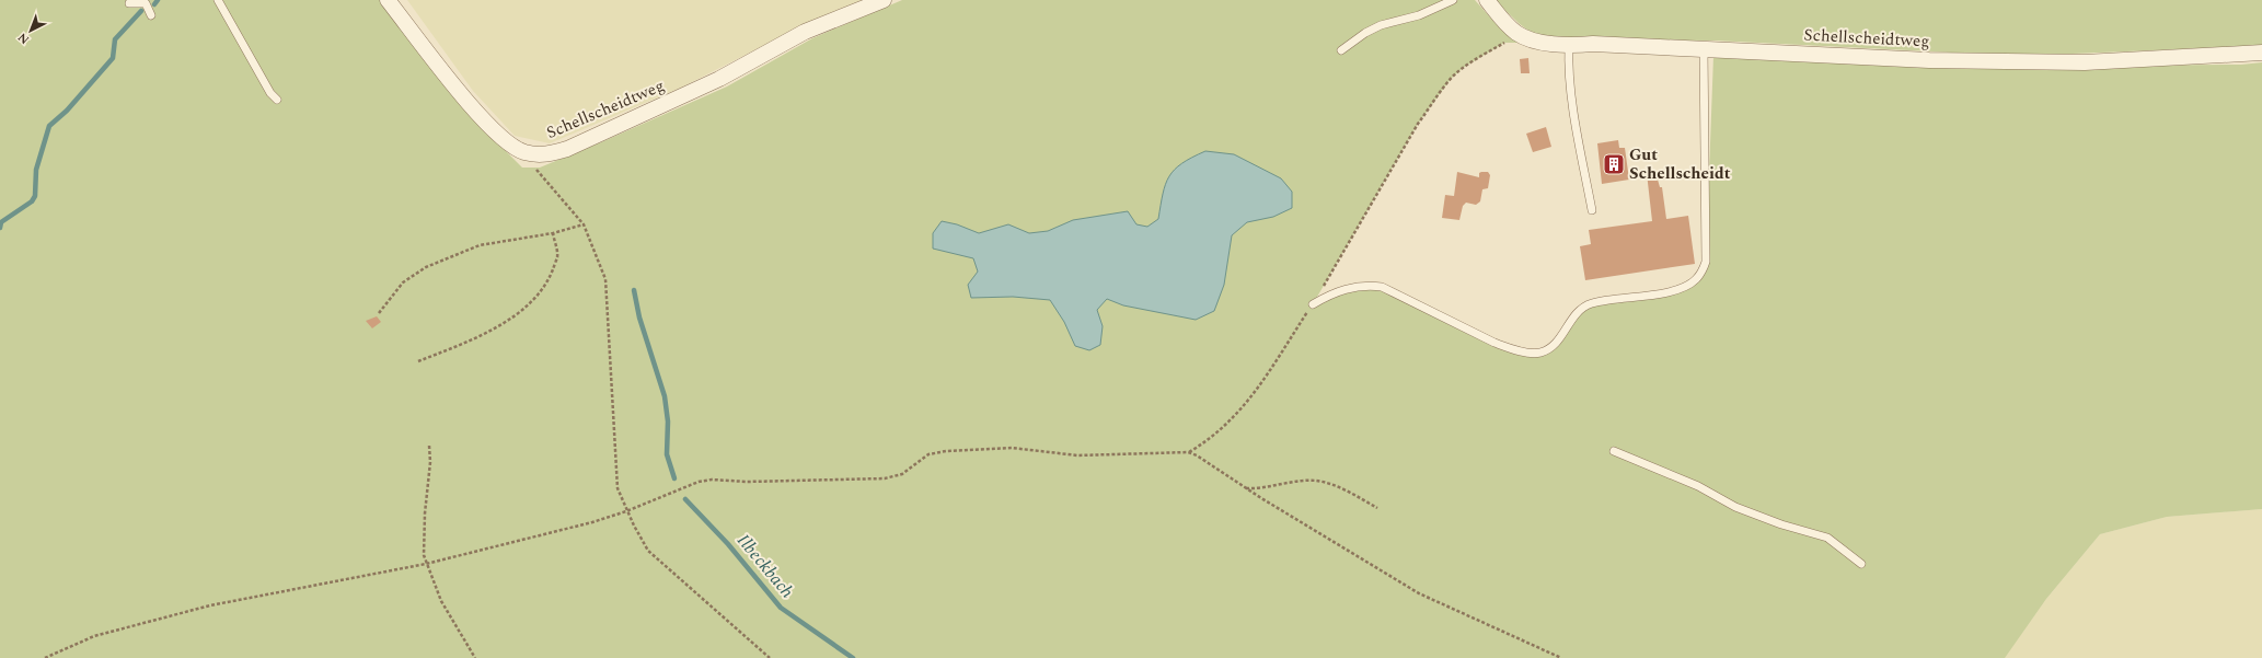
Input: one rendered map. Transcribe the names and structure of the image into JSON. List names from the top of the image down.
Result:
{
  "streets": {
    "street": ["Schellscheidtweg"]
  },
  "water": ["Ilbeckbach"],
  "places": {
    "building": ["Gut Schellscheidt"]
  },
  "north": "bottom left"
}
